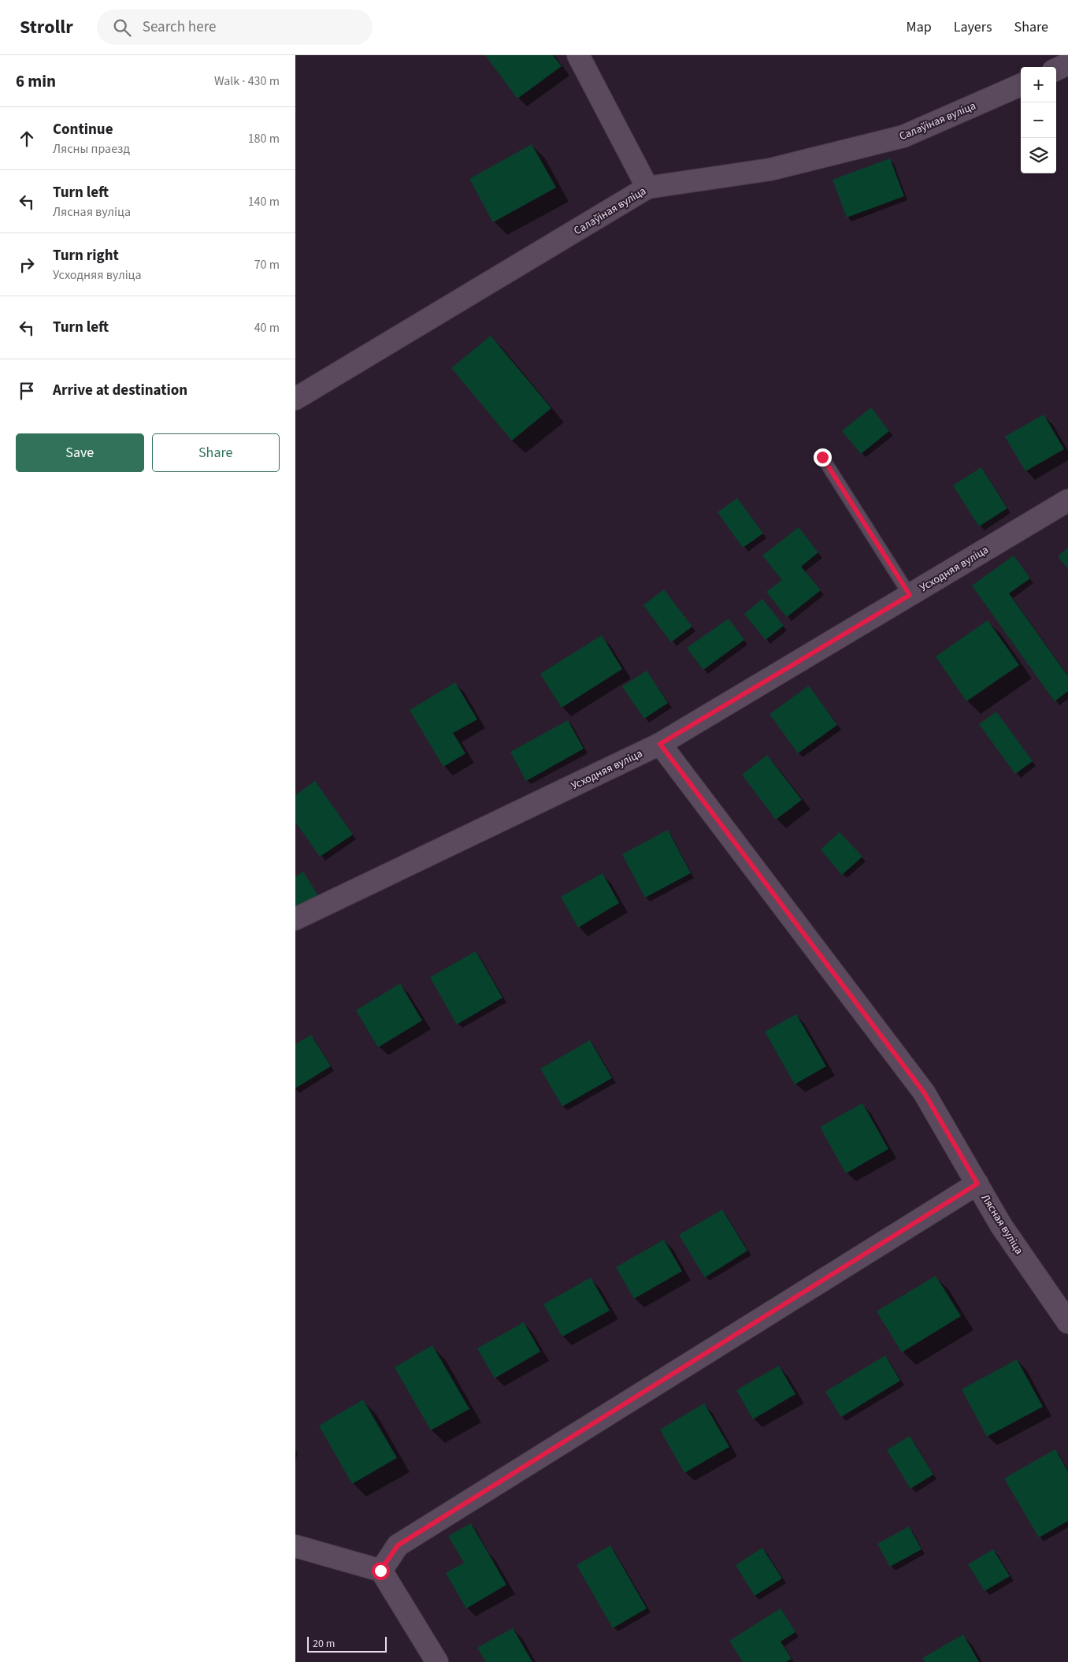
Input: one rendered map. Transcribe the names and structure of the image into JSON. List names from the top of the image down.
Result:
{
  "streets": {
    "street": ["Салаўіная вуліца", "Усходняя вуліца", "Лясная вуліца"]
  },
  "crossings": [
    ["Усходняя вуліца", "Лясная вуліца"]
  ],
  "scale_bar": "20 m",
  "page": {
    "header": "Strollr",
    "search": "Search here",
    "nav": ["Map", "Layers", "Share"],
    "heading": ["6 min", "Walk · 430 m"],
    "map_buttons": ["+", "−"],
    "list": [
      ["Continue", "Лясны праезд", "180 m"],
      ["Turn left", "Лясная вуліца", "140 m"],
      ["Turn right", "Усходняя вуліца", "70 m"],
      ["Turn left", "40 m"],
      "Arrive at destination"
    ],
    "buttons": ["Save", "Share"],
    "scale": "20 m"
  }
}
